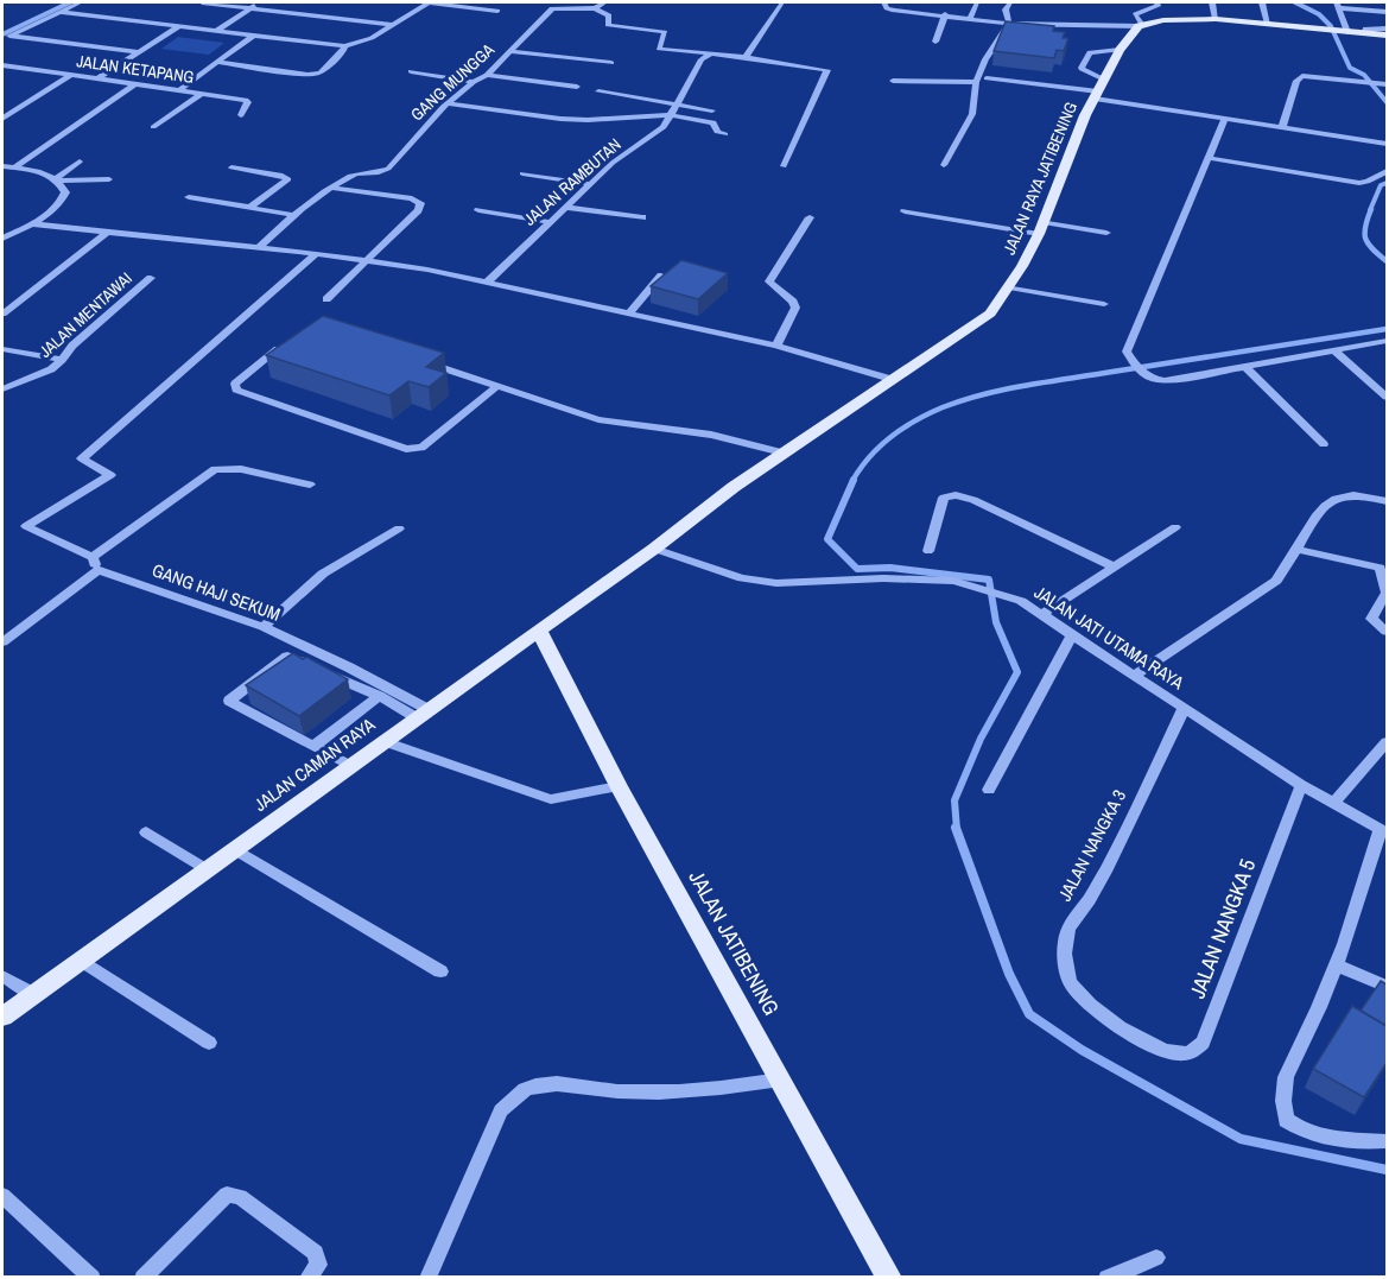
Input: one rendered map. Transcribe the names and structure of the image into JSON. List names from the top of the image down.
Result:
{
  "streets": {
    "main road": ["JALAN RAYA JATIBENING", "JALAN CAMAN RAYA", "JALAN JATIBENING"],
    "street": [
      "JALAN KETAPANG",
      "GANG MUNGGA",
      "JALAN RAMBUTAN",
      "JALAN MENTAWAI",
      "GANG HAJI SEKUM",
      "JALAN JATI UTAMA RAYA",
      "JALAN NANGKA 3",
      "JALAN NANGKA 5"
    ]
  },
  "crossings": [
    ["JALAN RAYA JATIBENING", "JALAN JATI UTAMA RAYA"],
    ["JALAN RAYA JATIBENING", "JALAN CAMAN RAYA"],
    ["GANG HAJI SEKUM", "JALAN CAMAN RAYA"],
    ["JALAN JATI UTAMA RAYA", "JALAN CAMAN RAYA"],
    ["JALAN JATI UTAMA RAYA", "JALAN NANGKA 3"],
    ["JALAN JATI UTAMA RAYA", "JALAN NANGKA 5"],
    ["JALAN CAMAN RAYA", "JALAN JATIBENING"],
    ["JALAN NANGKA 3", "JALAN NANGKA 5"]
  ]
}
